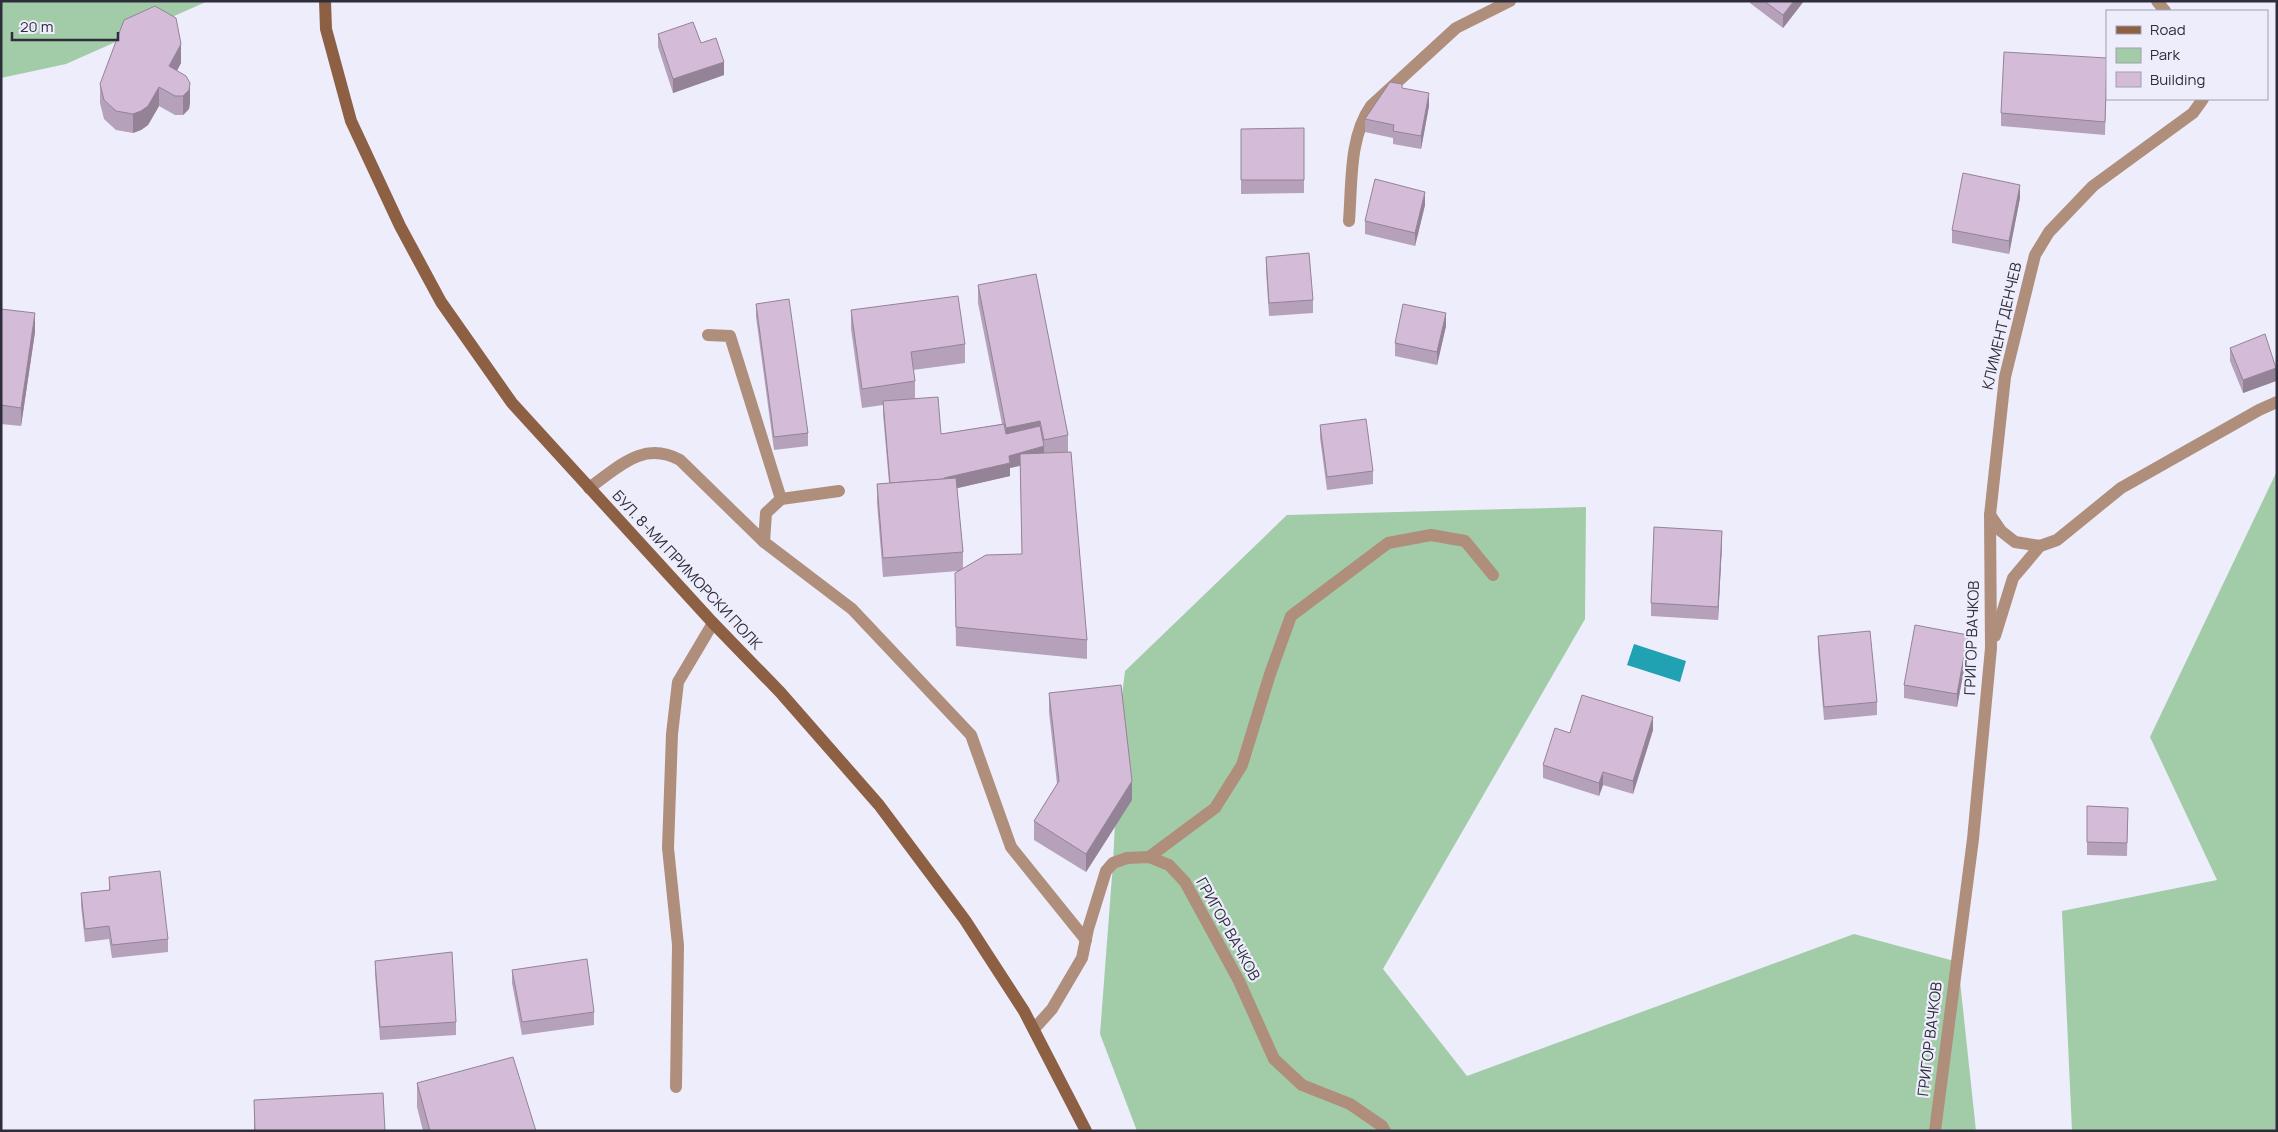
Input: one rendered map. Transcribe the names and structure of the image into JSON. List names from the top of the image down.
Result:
{
  "streets": {
    "street": ["КЛИМЕНТ ДЕНЧЕВ", "БУЛ. 8-МИ ПРИМОРСКИ ПОЛК", "ГРИГОР ВАЧКОВ"]
  },
  "crossings": [
    ["КЛИМЕНТ ДЕНЧЕВ", "ГРИГОР ВАЧКОВ"],
    ["БУЛ. 8-МИ ПРИМОРСКИ ПОЛК", "ГРИГОР ВАЧКОВ"]
  ],
  "legend": ["Road", "Park", "Building"],
  "scale_bar": "20 m"
}
